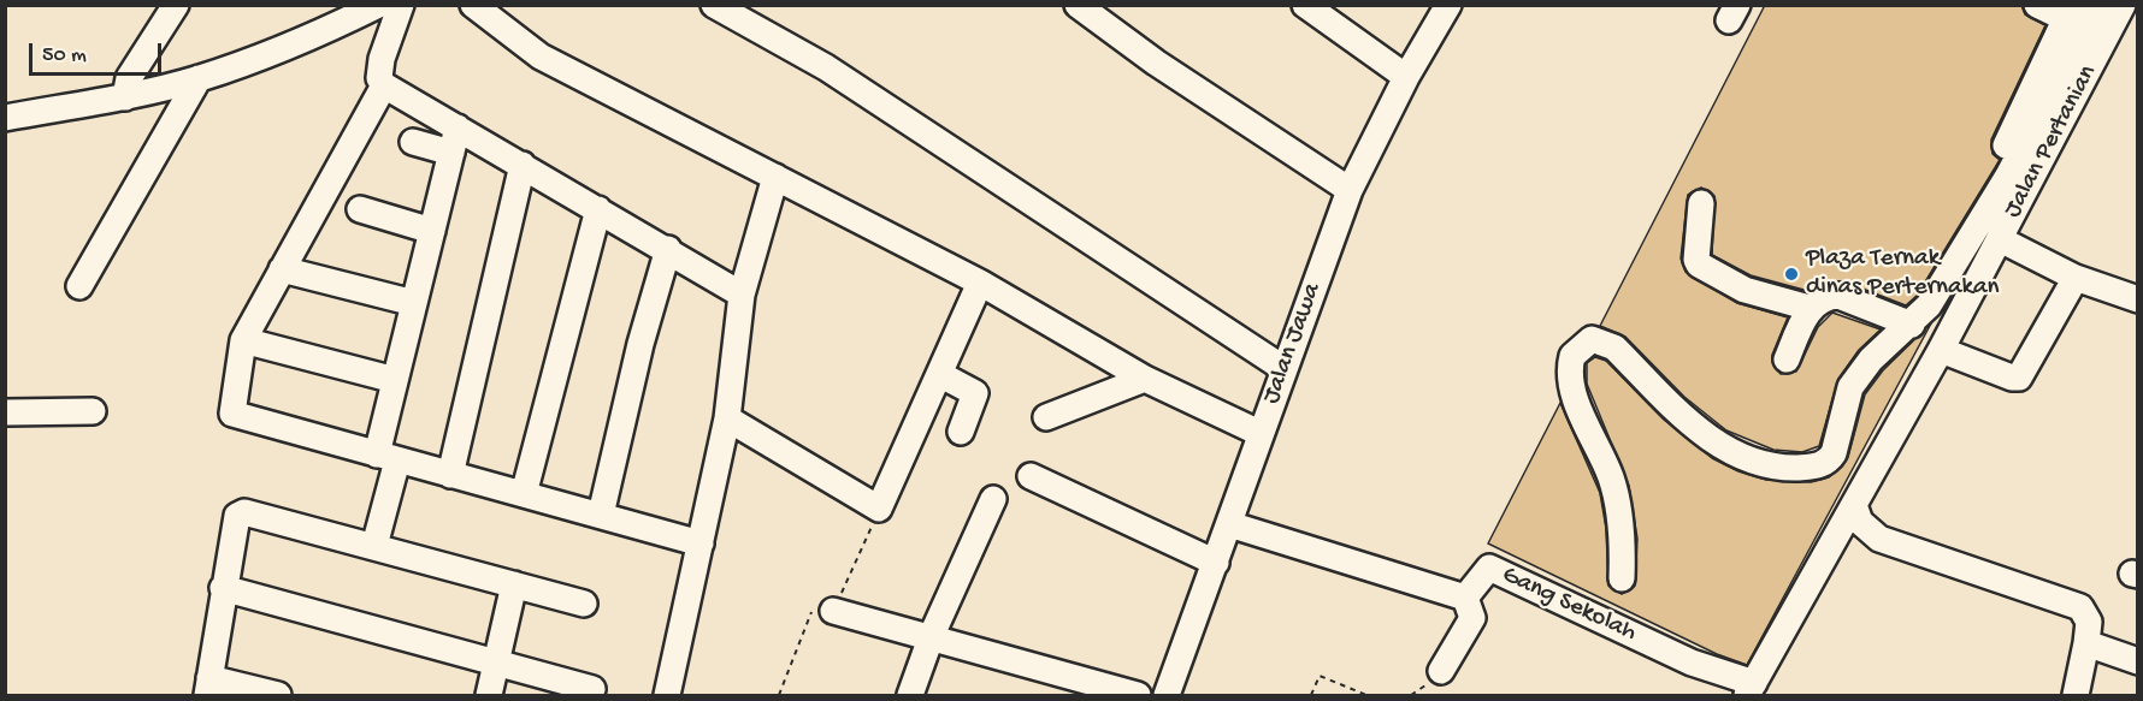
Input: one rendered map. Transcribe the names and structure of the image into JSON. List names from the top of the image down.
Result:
{
  "streets": {
    "street": ["Jalan Pertanian", "Jalan Jawa", "Gang Sekolah"]
  },
  "crossings": [
    ["Jalan Pertanian", "Gang Sekolah"],
    ["Jalan Jawa", "Gang Sekolah"]
  ],
  "places": ["Plaza Ternak dinas Perternakan"],
  "scale_bar": "50 m"
}
